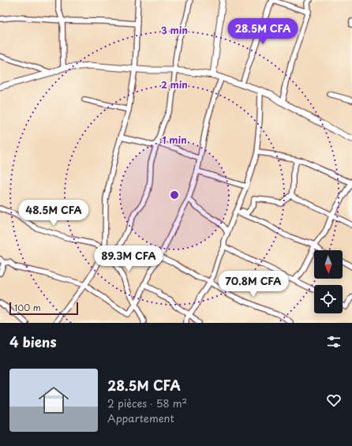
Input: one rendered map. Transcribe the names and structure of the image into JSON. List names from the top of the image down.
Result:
{
  "scale_bar": "100 m",
  "north": "bottom",
  "page": {
    "price": [
      "28.5M CFA",
      "48.5M CFA",
      "89.3M CFA",
      "70.8M CFA"
    ],
    "scale": "100 m",
    "heading": "4 biens",
    "list": [
      {
        "name": "28.5M CFA",
        "note": "2 pièces · 58 m² · Appartement"
      }
    ]
  },
  "rings": ["3 min", "2 min", "1 min"]
}
